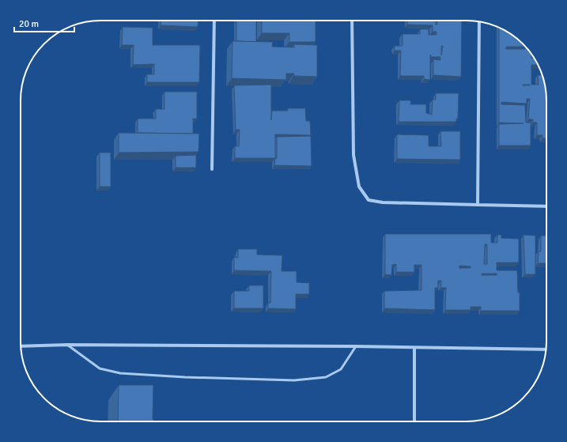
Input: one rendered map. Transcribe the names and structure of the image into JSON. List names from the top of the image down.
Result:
{
  "scale_bar": "20 m"
}
